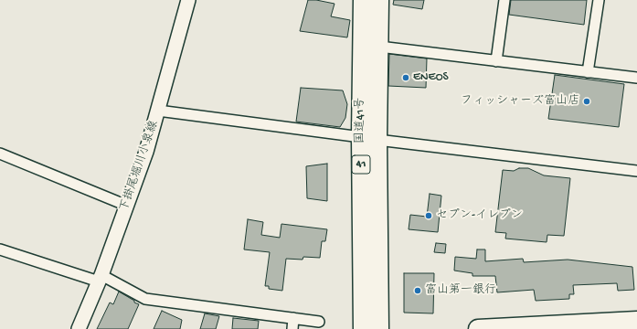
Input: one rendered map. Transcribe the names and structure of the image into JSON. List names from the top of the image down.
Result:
{
  "streets": {
    "highway": ["国道41号", "41"],
    "main road": ["下掛尾堀川小泉線"]
  },
  "places": [
    "ENEOS",
    "フィッシャーズ富山店",
    "セブン-イレブン",
    "富山第一銀行"
  ]
}
